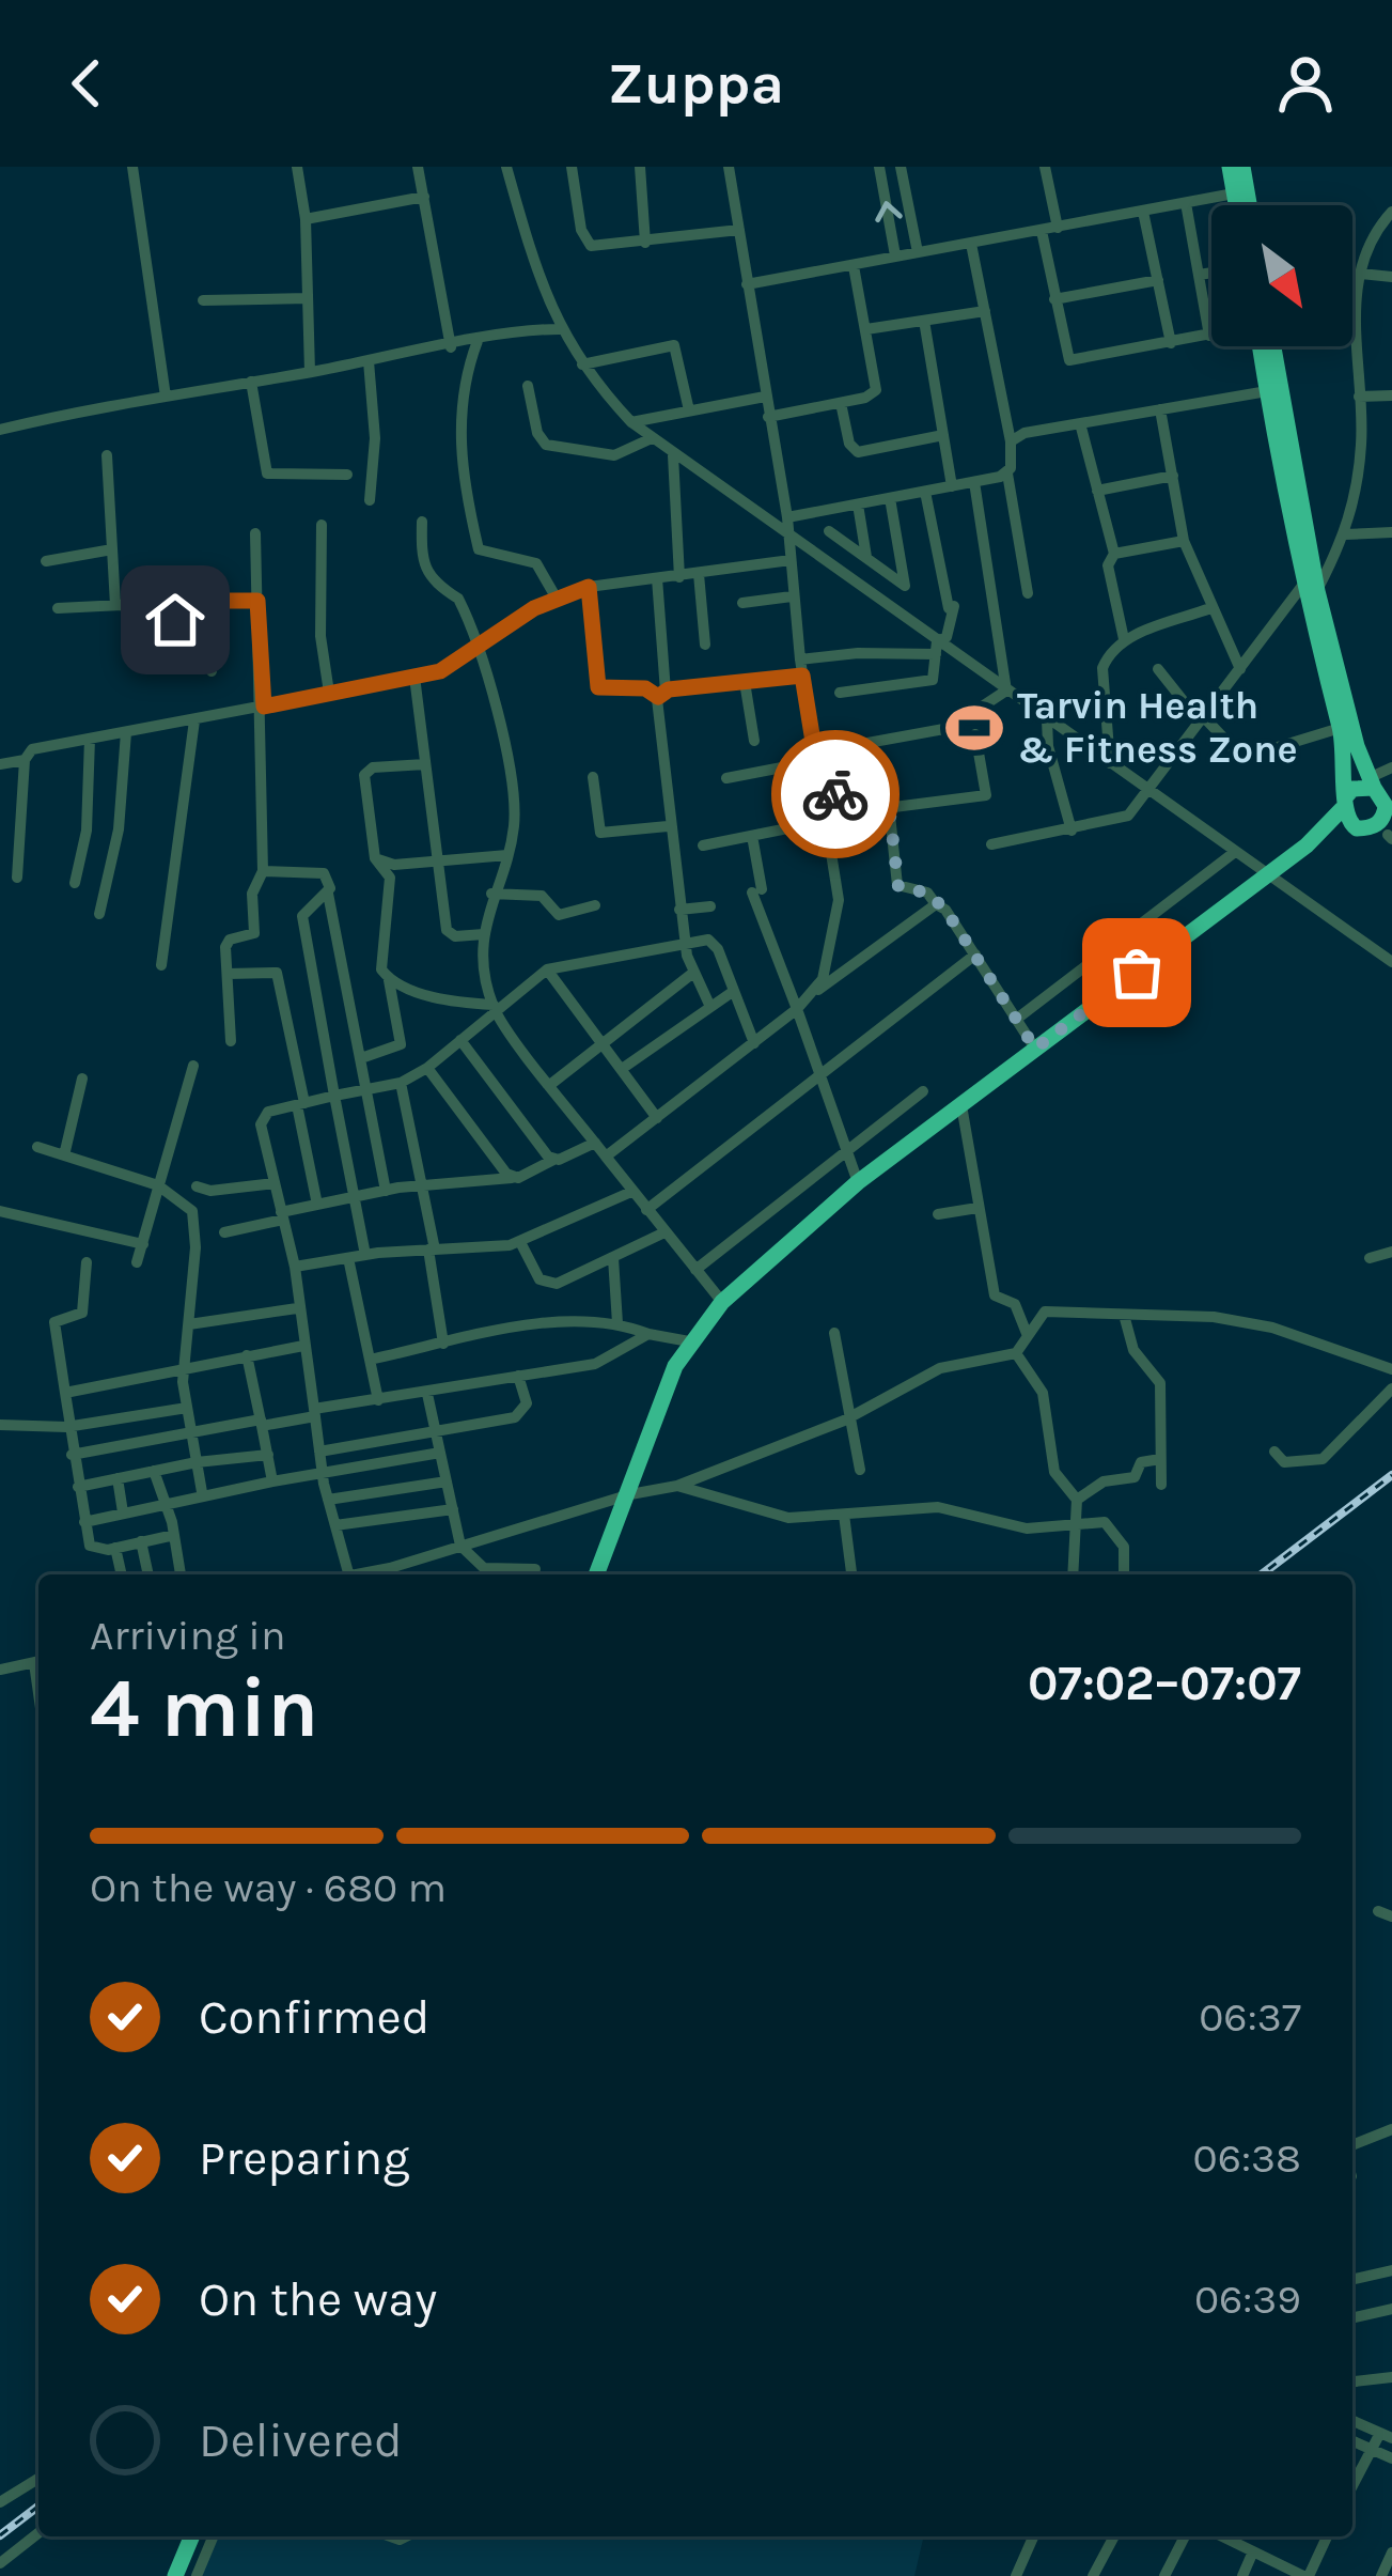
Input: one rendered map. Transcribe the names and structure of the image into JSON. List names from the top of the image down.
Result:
{
  "places": {
    "sports": ["Tarvin Health & Fitness Zone"]
  },
  "north": "bottom right",
  "page": {
    "header": "Zuppa",
    "heading": ["4 min", "Arriving in", "07:02–07:07"],
    "bar": "On the way · 680 m",
    "list": [
      ["Confirmed", "06:37"],
      ["Preparing", "06:38"],
      ["On the way", "06:39"],
      "Delivered"
    ]
  }
}
